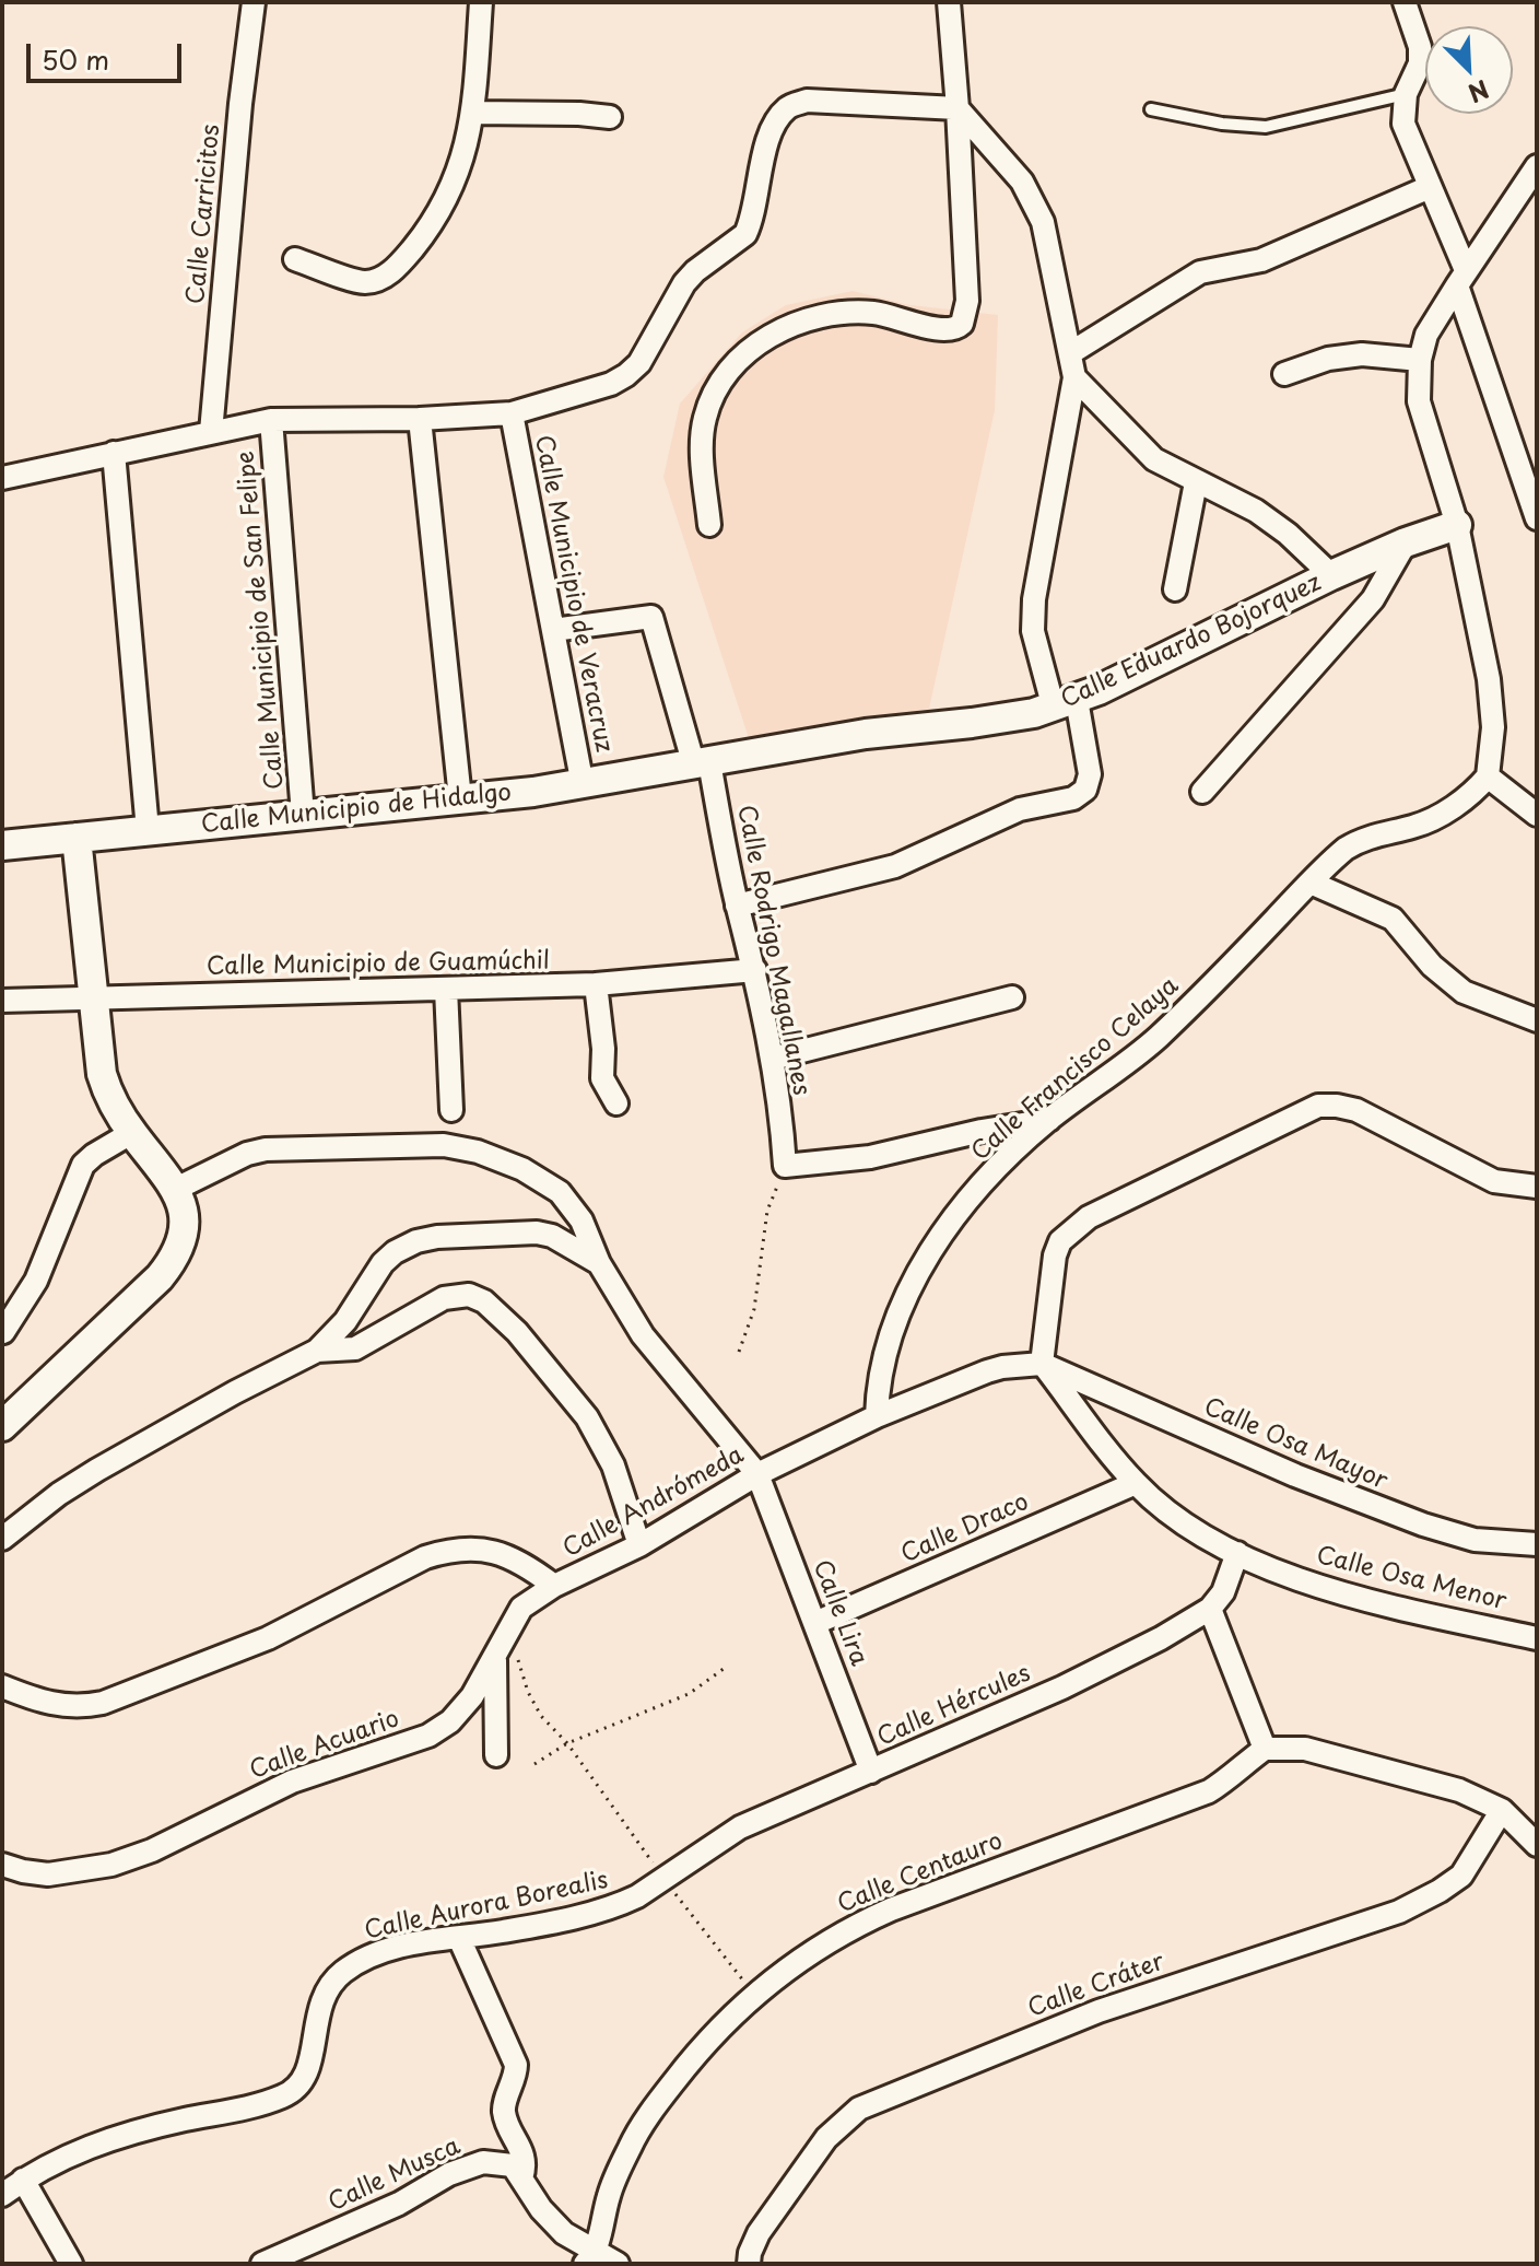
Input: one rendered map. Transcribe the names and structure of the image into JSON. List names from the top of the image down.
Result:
{
  "streets": {
    "street": [
      "Calle Carricitos",
      "Calle Municipio de Veracruz",
      "Calle Municipio de San Felipe",
      "Calle Eduardo Bojorquez",
      "Calle Municipio de Hidalgo",
      "Calle Rodrigo Magallanes",
      "Calle Municipio de Guamúchil",
      "Calle Francisco Celaya",
      "Calle Osa Mayor",
      "Calle Andrómeda",
      "Calle Draco",
      "Calle Osa Menor",
      "Calle Lira",
      "Calle Hércules",
      "Calle Acuario",
      "Calle Centauro",
      "Calle Aurora Borealis",
      "Calle Cráter",
      "Calle Musca"
    ]
  },
  "crossings": [
    ["Calle Municipio de Veracruz", "Calle Municipio de Hidalgo"],
    ["Calle Municipio de Veracruz", "Calle Rodrigo Magallanes"],
    ["Calle Municipio de San Felipe", "Calle Municipio de Hidalgo"],
    ["Calle Eduardo Bojorquez", "Calle Municipio de Hidalgo"],
    ["Calle Eduardo Bojorquez", "Calle Rodrigo Magallanes"],
    ["Calle Municipio de Hidalgo", "Calle Rodrigo Magallanes"],
    ["Calle Rodrigo Magallanes", "Calle Municipio de Guamúchil"],
    ["Calle Francisco Celaya", "Calle Andrómeda"],
    ["Calle Osa Mayor", "Calle Andrómeda"],
    ["Calle Osa Mayor", "Calle Osa Menor"],
    ["Calle Andrómeda", "Calle Osa Menor"],
    ["Calle Andrómeda", "Calle Lira"],
    ["Calle Andrómeda", "Calle Acuario"],
    ["Calle Draco", "Calle Osa Menor"],
    ["Calle Draco", "Calle Lira"],
    ["Calle Lira", "Calle Hércules"],
    ["Calle Hércules", "Calle Aurora Borealis"]
  ],
  "scale_bar": "50 m",
  "north": "bottom right"
}
